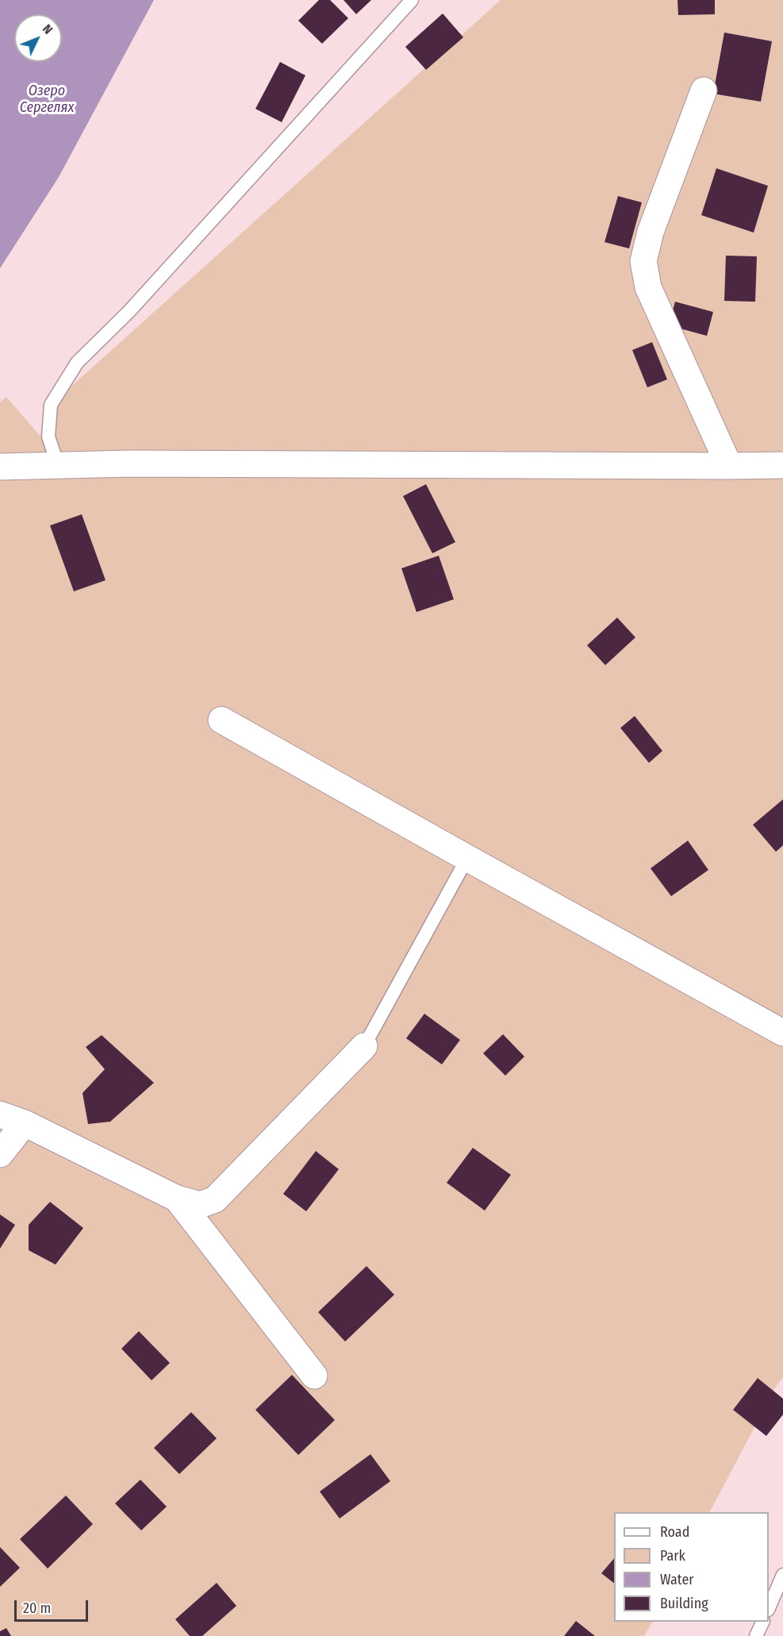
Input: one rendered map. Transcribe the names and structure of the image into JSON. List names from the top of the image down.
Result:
{
  "water": ["Озеро Сергелях"],
  "legend": [
    "Road",
    "Park",
    "Water",
    "Building"
  ],
  "scale_bar": "20 m",
  "north": "top right"
}
